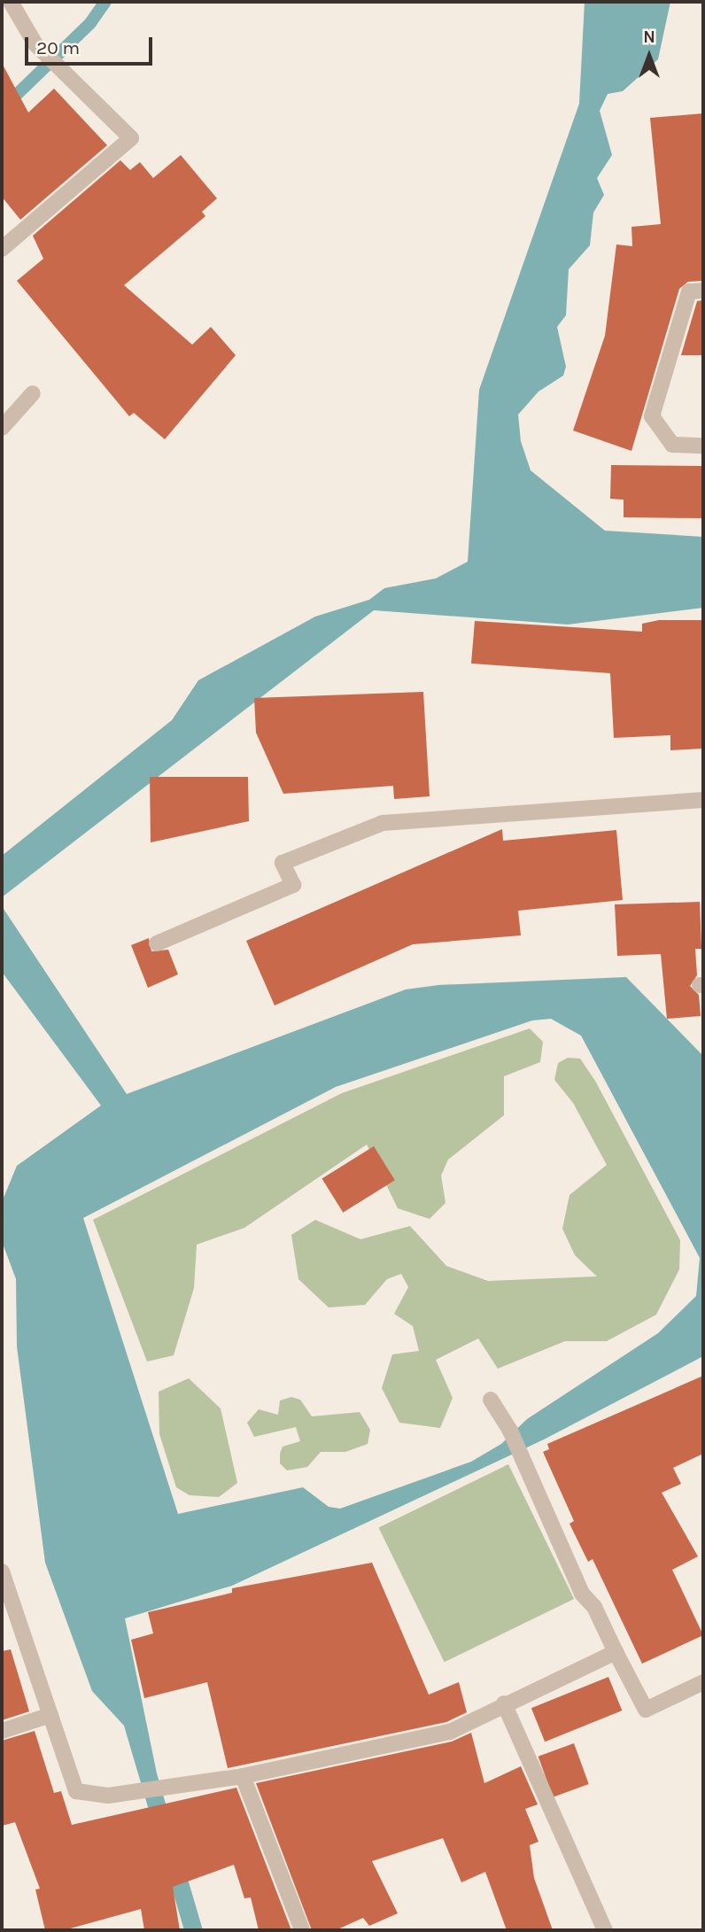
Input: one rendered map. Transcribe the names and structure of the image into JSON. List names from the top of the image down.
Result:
{
  "scale_bar": "20 m",
  "north": "top"
}
